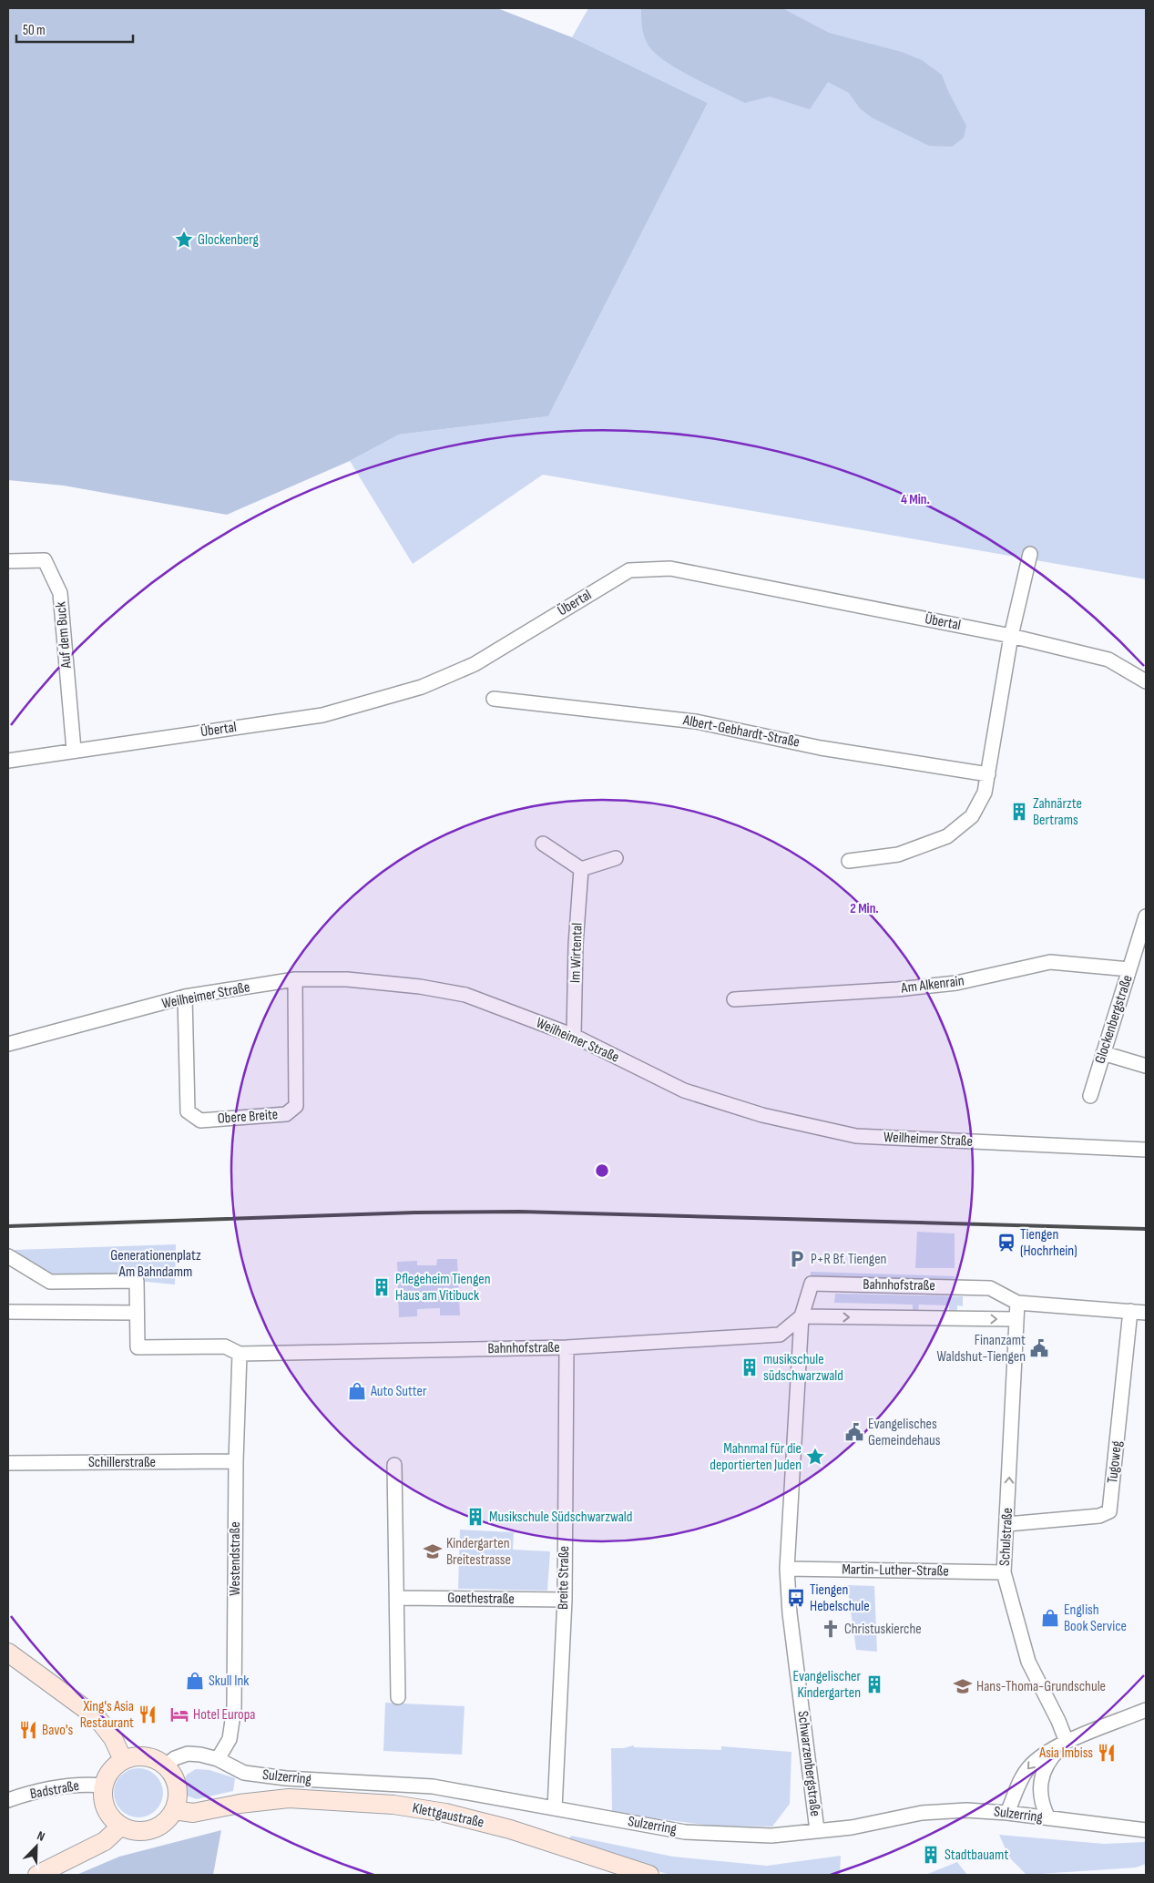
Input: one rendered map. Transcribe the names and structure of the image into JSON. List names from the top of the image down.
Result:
{
  "streets": {
    "main road": ["Klettgaustraße"],
    "street": [
      "Übertal",
      "Auf dem Buck",
      "Albert-Gebhardt-Straße",
      "Im Wirtental",
      "Am Alkenrain",
      "Weilheimer Straße",
      "Glockenbergstraße",
      "Obere Breite",
      "Bahnhofstraße",
      "Schillerstraße",
      "Tugoweg",
      "Schulstraße",
      "Westendstraße",
      "Martin-Luther-Straße",
      "Breite Straße",
      "Goethestraße",
      "Schwarzenbergstraße",
      "Sulzerring",
      "Badstraße"
    ]
  },
  "crossings": [
    ["Übertal", "Auf dem Buck"],
    ["Im Wirtental", "Weilheimer Straße"],
    ["Am Alkenrain", "Glockenbergstraße"],
    ["Weilheimer Straße", "Obere Breite"],
    ["Bahnhofstraße", "Tugoweg"],
    ["Bahnhofstraße", "Westendstraße"],
    ["Bahnhofstraße", "Breite Straße"],
    ["Bahnhofstraße", "Schwarzenbergstraße"],
    ["Schillerstraße", "Westendstraße"],
    ["Tugoweg", "Schulstraße"],
    ["Schulstraße", "Martin-Luther-Straße"],
    ["Westendstraße", "Sulzerring"],
    ["Martin-Luther-Straße", "Schwarzenbergstraße"],
    ["Breite Straße", "Goethestraße"],
    ["Breite Straße", "Sulzerring"],
    ["Schwarzenbergstraße", "Sulzerring"],
    ["Sulzerring", "Badstraße"],
    ["Sulzerring", "Klettgaustraße"],
    ["Badstraße", "Klettgaustraße"]
  ],
  "one_way": ["Schulstraße"],
  "parks": ["Generationenplatz Am Bahndamm"],
  "places": {
    "place": ["Glockenberg", "Mahnmal für die deportierten Juden"],
    "building": [
      "Zahnärzte Bertrams",
      "Pflegeheim Tiengen Haus am Vitibuck",
      "musikschule südschwarzwald",
      "Musikschule Südschwarzwald",
      "Evangelischer Kindergarten",
      "Stadtbauamt"
    ],
    "station": ["Tiengen (Hochrhein)"],
    "parking": ["P+R Bf. Tiengen"],
    "public building": ["Finanzamt Waldshut-Tiengen", "Evangelisches Gemeindehaus"],
    "shop": ["Auto Sutter", "English Book Service", "Skull Ink"],
    "school or university": ["Kindergarten Breitestrasse", "Hans-Thoma-Grundschule"],
    "bus stop": ["Tiengen Hebelschule"],
    "church": ["Christuskierche"],
    "restaurant": ["Xing's Asia Restaurant", "Bavo's", "Asia Imbiss"],
    "hotel": ["Hotel Europa"]
  },
  "scale_bar": "50 m",
  "north": "top right",
  "rings": ["4 Min.", "2 Min."]
}
